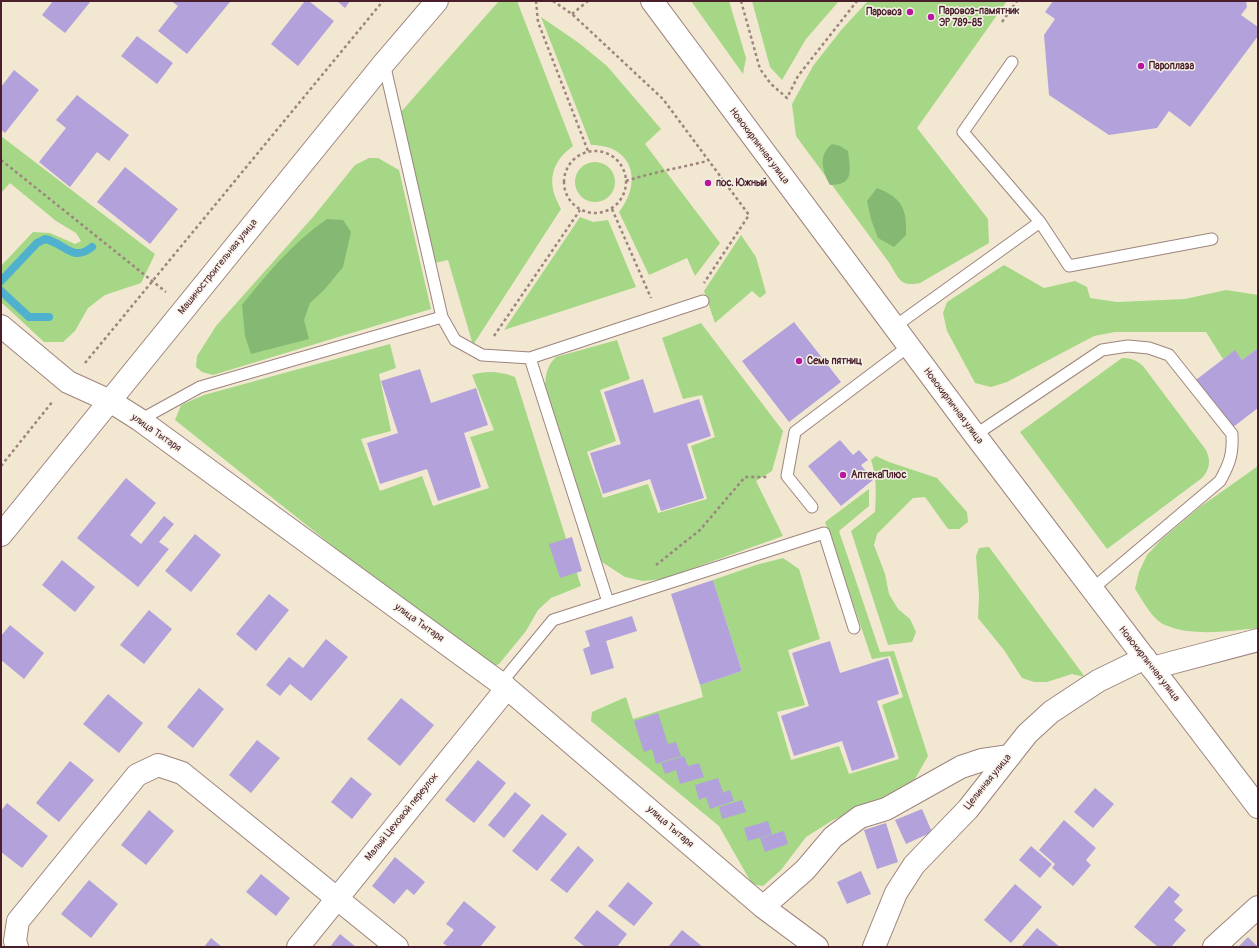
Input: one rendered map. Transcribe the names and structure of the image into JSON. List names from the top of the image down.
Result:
{
  "streets": {
    "street": [
      "Новокирпичная улица",
      "Машиностроительная улица",
      "улица Тытаря",
      "Целинная улица",
      "Малый Цеховой переулок"
    ]
  },
  "crossings": [
    ["Новокирпичная улица", "Целинная улица"],
    ["Машиностроительная улица", "улица Тытаря"],
    ["улица Тытаря", "Малый Цеховой переулок"]
  ],
  "places": [
    "Паровоз",
    "Паровоз-памятник ЭР 789-85",
    "Пароплаза",
    "пос. Южный",
    "Семь пятниц",
    "АптекаПлюс"
  ]
}
